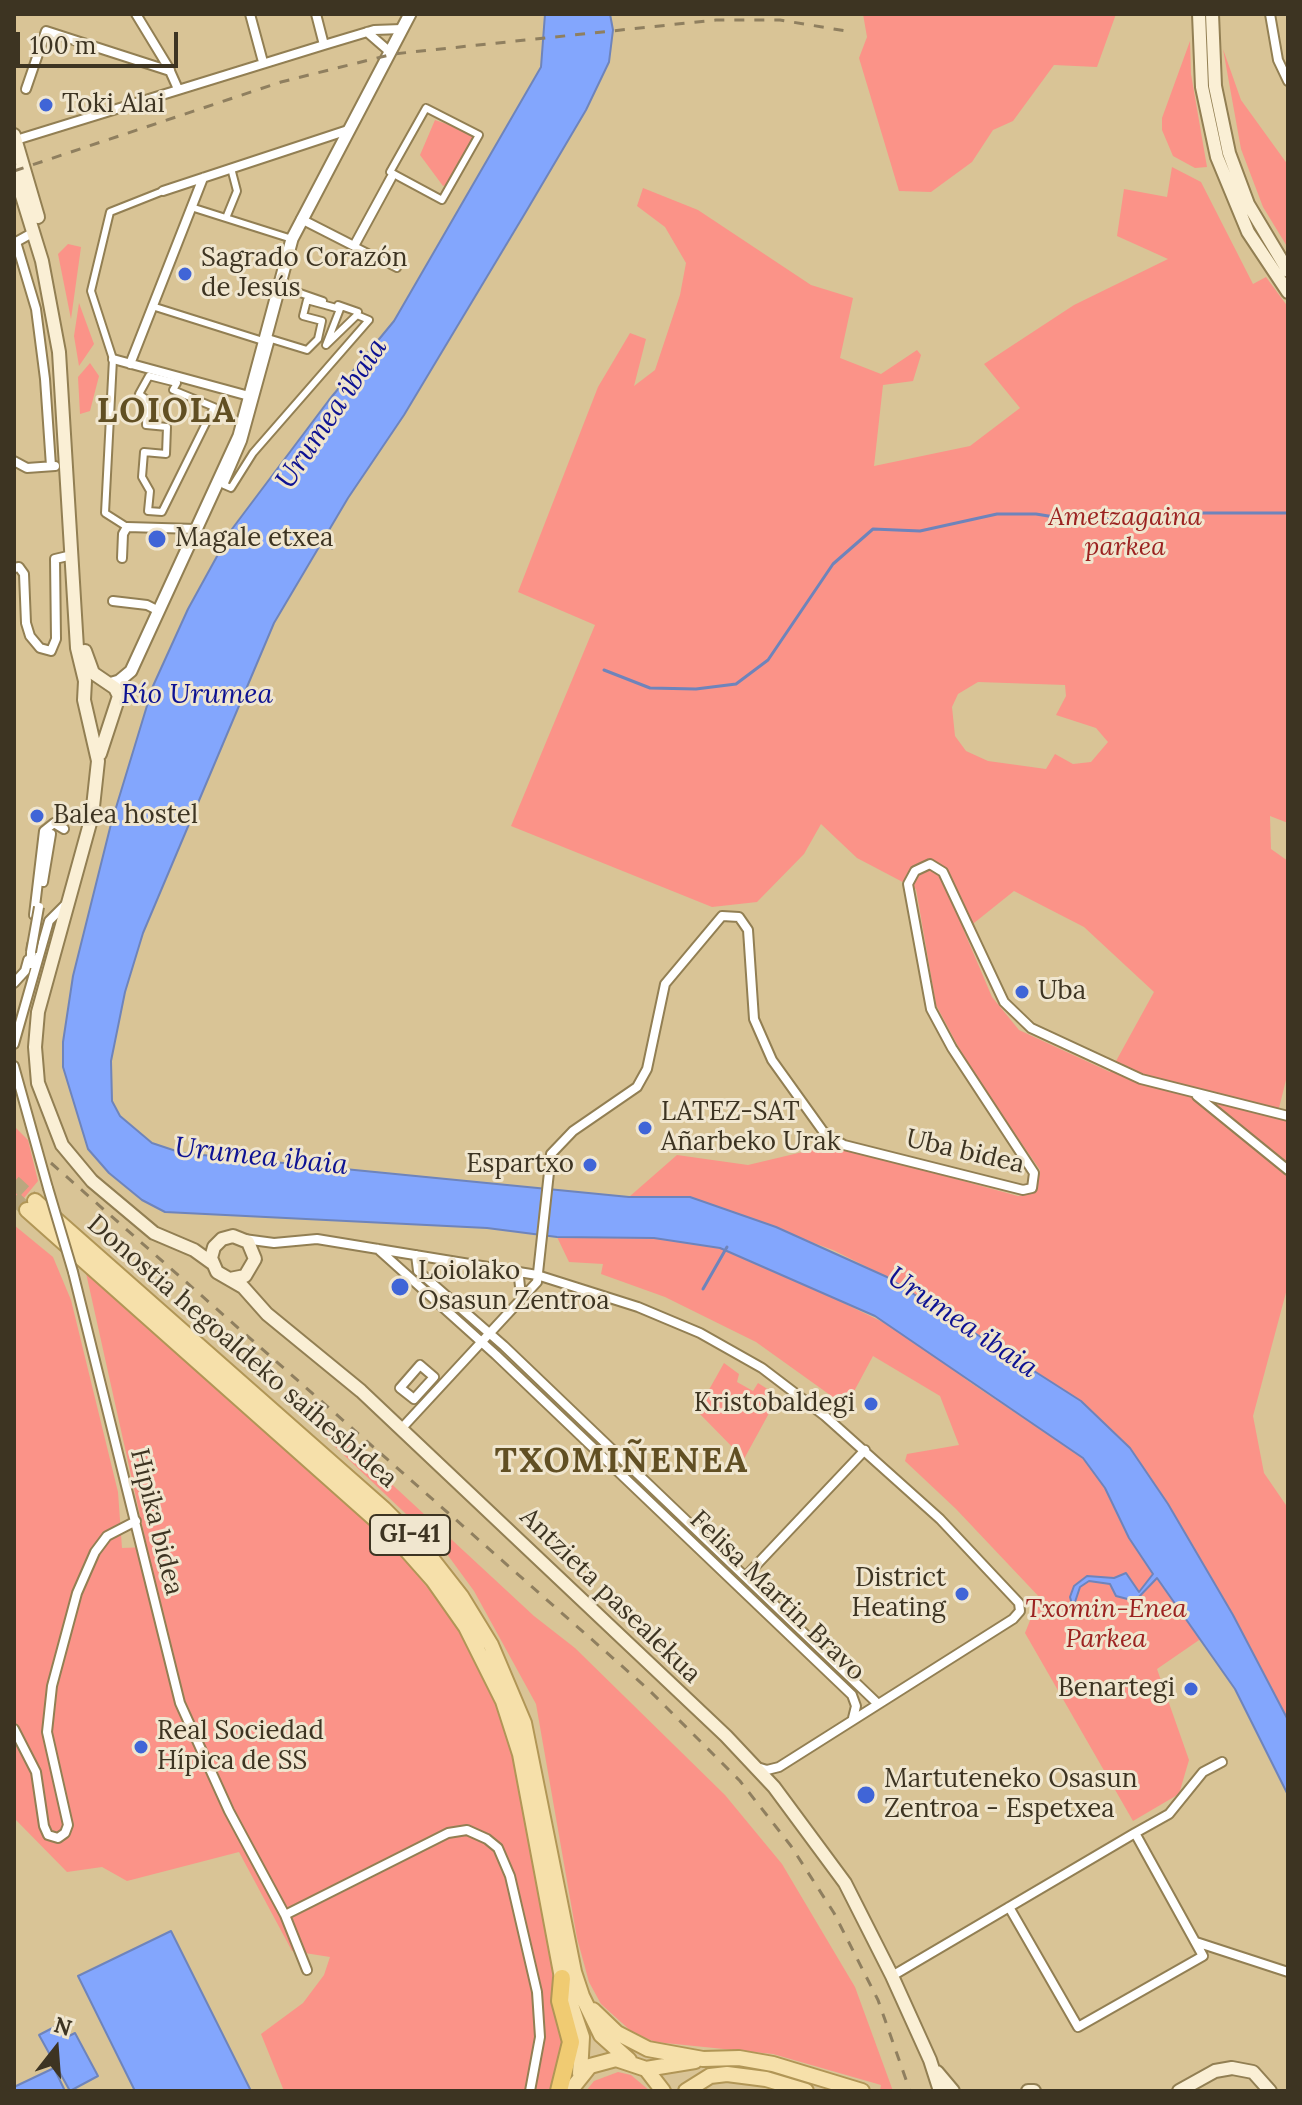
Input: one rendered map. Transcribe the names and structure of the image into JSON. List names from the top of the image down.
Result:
{
  "streets": {
    "main road": ["Donostia hegoaldeko saihesbidea", "GI-41", "Antzieta pasealekua"],
    "street": ["Uba bidea", "Hipika bidea", "Felisa Martin Bravo"]
  },
  "crossings": [
    ["Donostia hegoaldeko saihesbidea", "GI-41"]
  ],
  "districts": ["LOIOLA", "TXOMIÑENEA"],
  "water": ["Urumea ibaia", "Río Urumea"],
  "parks": ["Ametzagaina parkea", "Txomin-Enea Parkea"],
  "places": [
    "Toki Alai",
    "Sagrado Corazón de Jesús",
    "Magale etxea",
    "Balea hostel",
    "Uba",
    "LATEZ-SAT Añarbeko Urak",
    "Espartxo",
    "Loiolako Osasun Zentroa",
    "Kristobaldegi",
    "District Heating",
    "Benartegi",
    "Real Sociedad Hípica de SS",
    "Martuteneko Osasun Zentroa - Espetxea"
  ],
  "scale_bar": "100 m",
  "north": "top"
}
